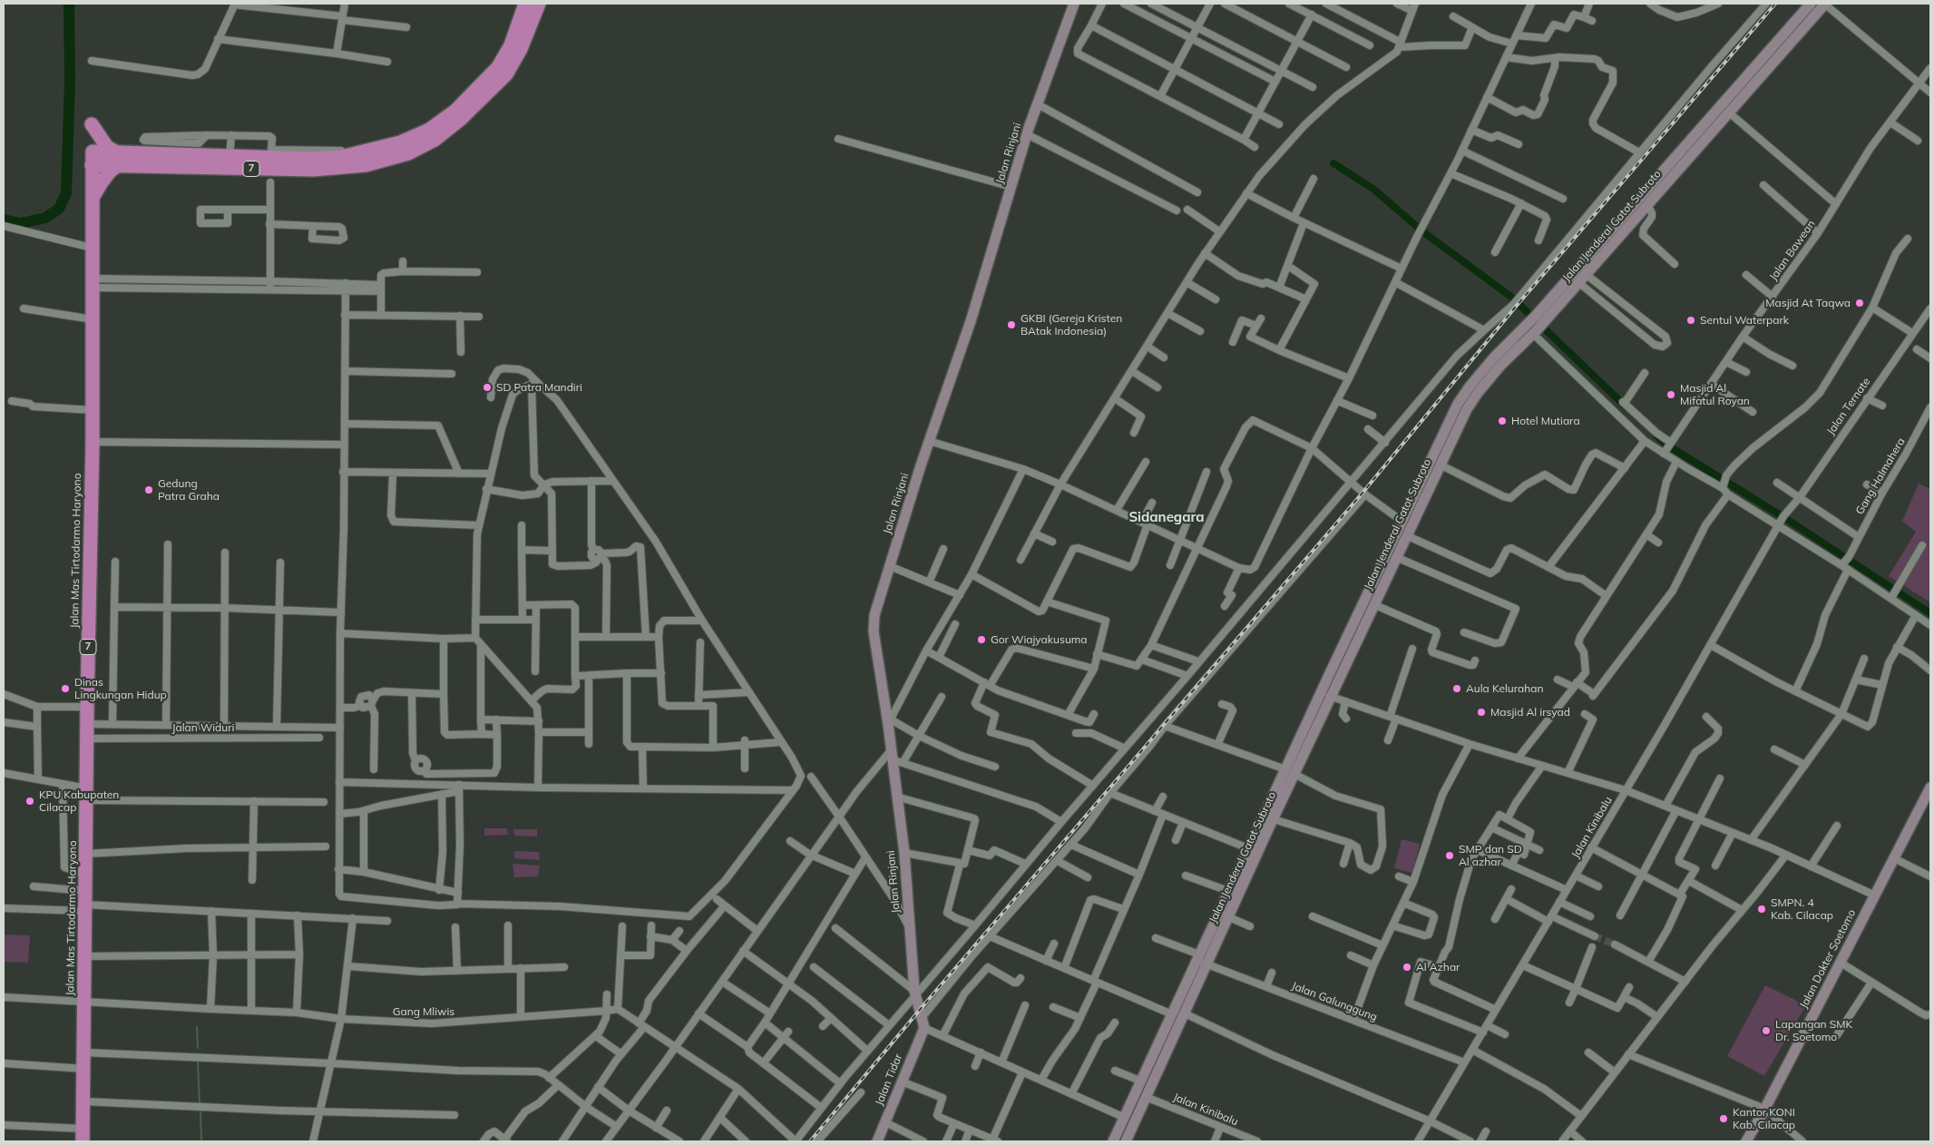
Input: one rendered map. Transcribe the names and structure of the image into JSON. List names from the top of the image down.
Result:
{
  "streets": {
    "highway": ["7", "Jalan Mas Tirtodarmo Haryono"],
    "main road": [
      "Jalan Rinjani",
      "Jalan Jenderal Gatot Subroto",
      "Jalan Dokter Soetomo",
      "Jalan Tidar"
    ],
    "street": [
      "Jalan Bawean",
      "Jalan Ternate",
      "Gang Halmahera",
      "Jalan Widuri",
      "Jalan Kinibalu",
      "Jalan Galunggung",
      "Gang Mliwis"
    ]
  },
  "crossings": [
    ["Jalan Rinjani", "Jalan Tidar"],
    ["7", "Jalan Mas Tirtodarmo Haryono"],
    ["Jalan Jenderal Gatot Subroto", "Jalan Kinibalu"],
    ["Jalan Jenderal Gatot Subroto", "Jalan Galunggung"],
    ["Jalan Ternate", "Jalan Kinibalu"],
    ["Jalan Mas Tirtodarmo Haryono", "Jalan Widuri"],
    ["Jalan Mas Tirtodarmo Haryono", "Gang Mliwis"],
    ["Jalan Kinibalu", "Jalan Galunggung"]
  ],
  "districts": ["Sidanegara"],
  "places": [
    "Masjid At Taqwa",
    "Sentul Waterpark",
    "GKBI (Gereja Kristen BAtak Indonesia)",
    "SD Patra Mandiri",
    "Masjid Al Mifatul Royan",
    "Hotel Mutiara",
    "Gedung Patra Graha",
    "Gor Wiajyakusuma",
    "Dinas Lingkungan Hidup",
    "Aula Kelurahan",
    "Masjid Al irsyad",
    "KPU Kabupaten Cilacap",
    "SMP dan SD Al azhar",
    "SMPN. 4 Kab. Cilacap",
    "Al Azhar",
    "Lapangan SMK Dr. Soetomo",
    "Kantor KONI Kab. Cilacap"
  ]
}
